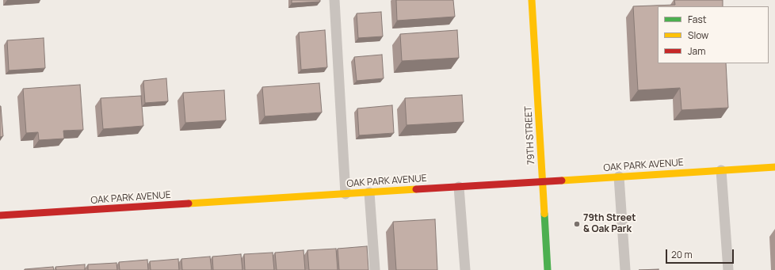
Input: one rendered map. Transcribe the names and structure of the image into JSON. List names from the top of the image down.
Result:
{
  "streets": {
    "street": ["79TH STREET", "OAK PARK AVENUE"]
  },
  "crossings": [
    ["79TH STREET", "OAK PARK AVENUE"]
  ],
  "places": ["79th Street & Oak Park"],
  "legend": ["Fast", "Slow", "Jam"],
  "scale_bar": "20 m"
}
